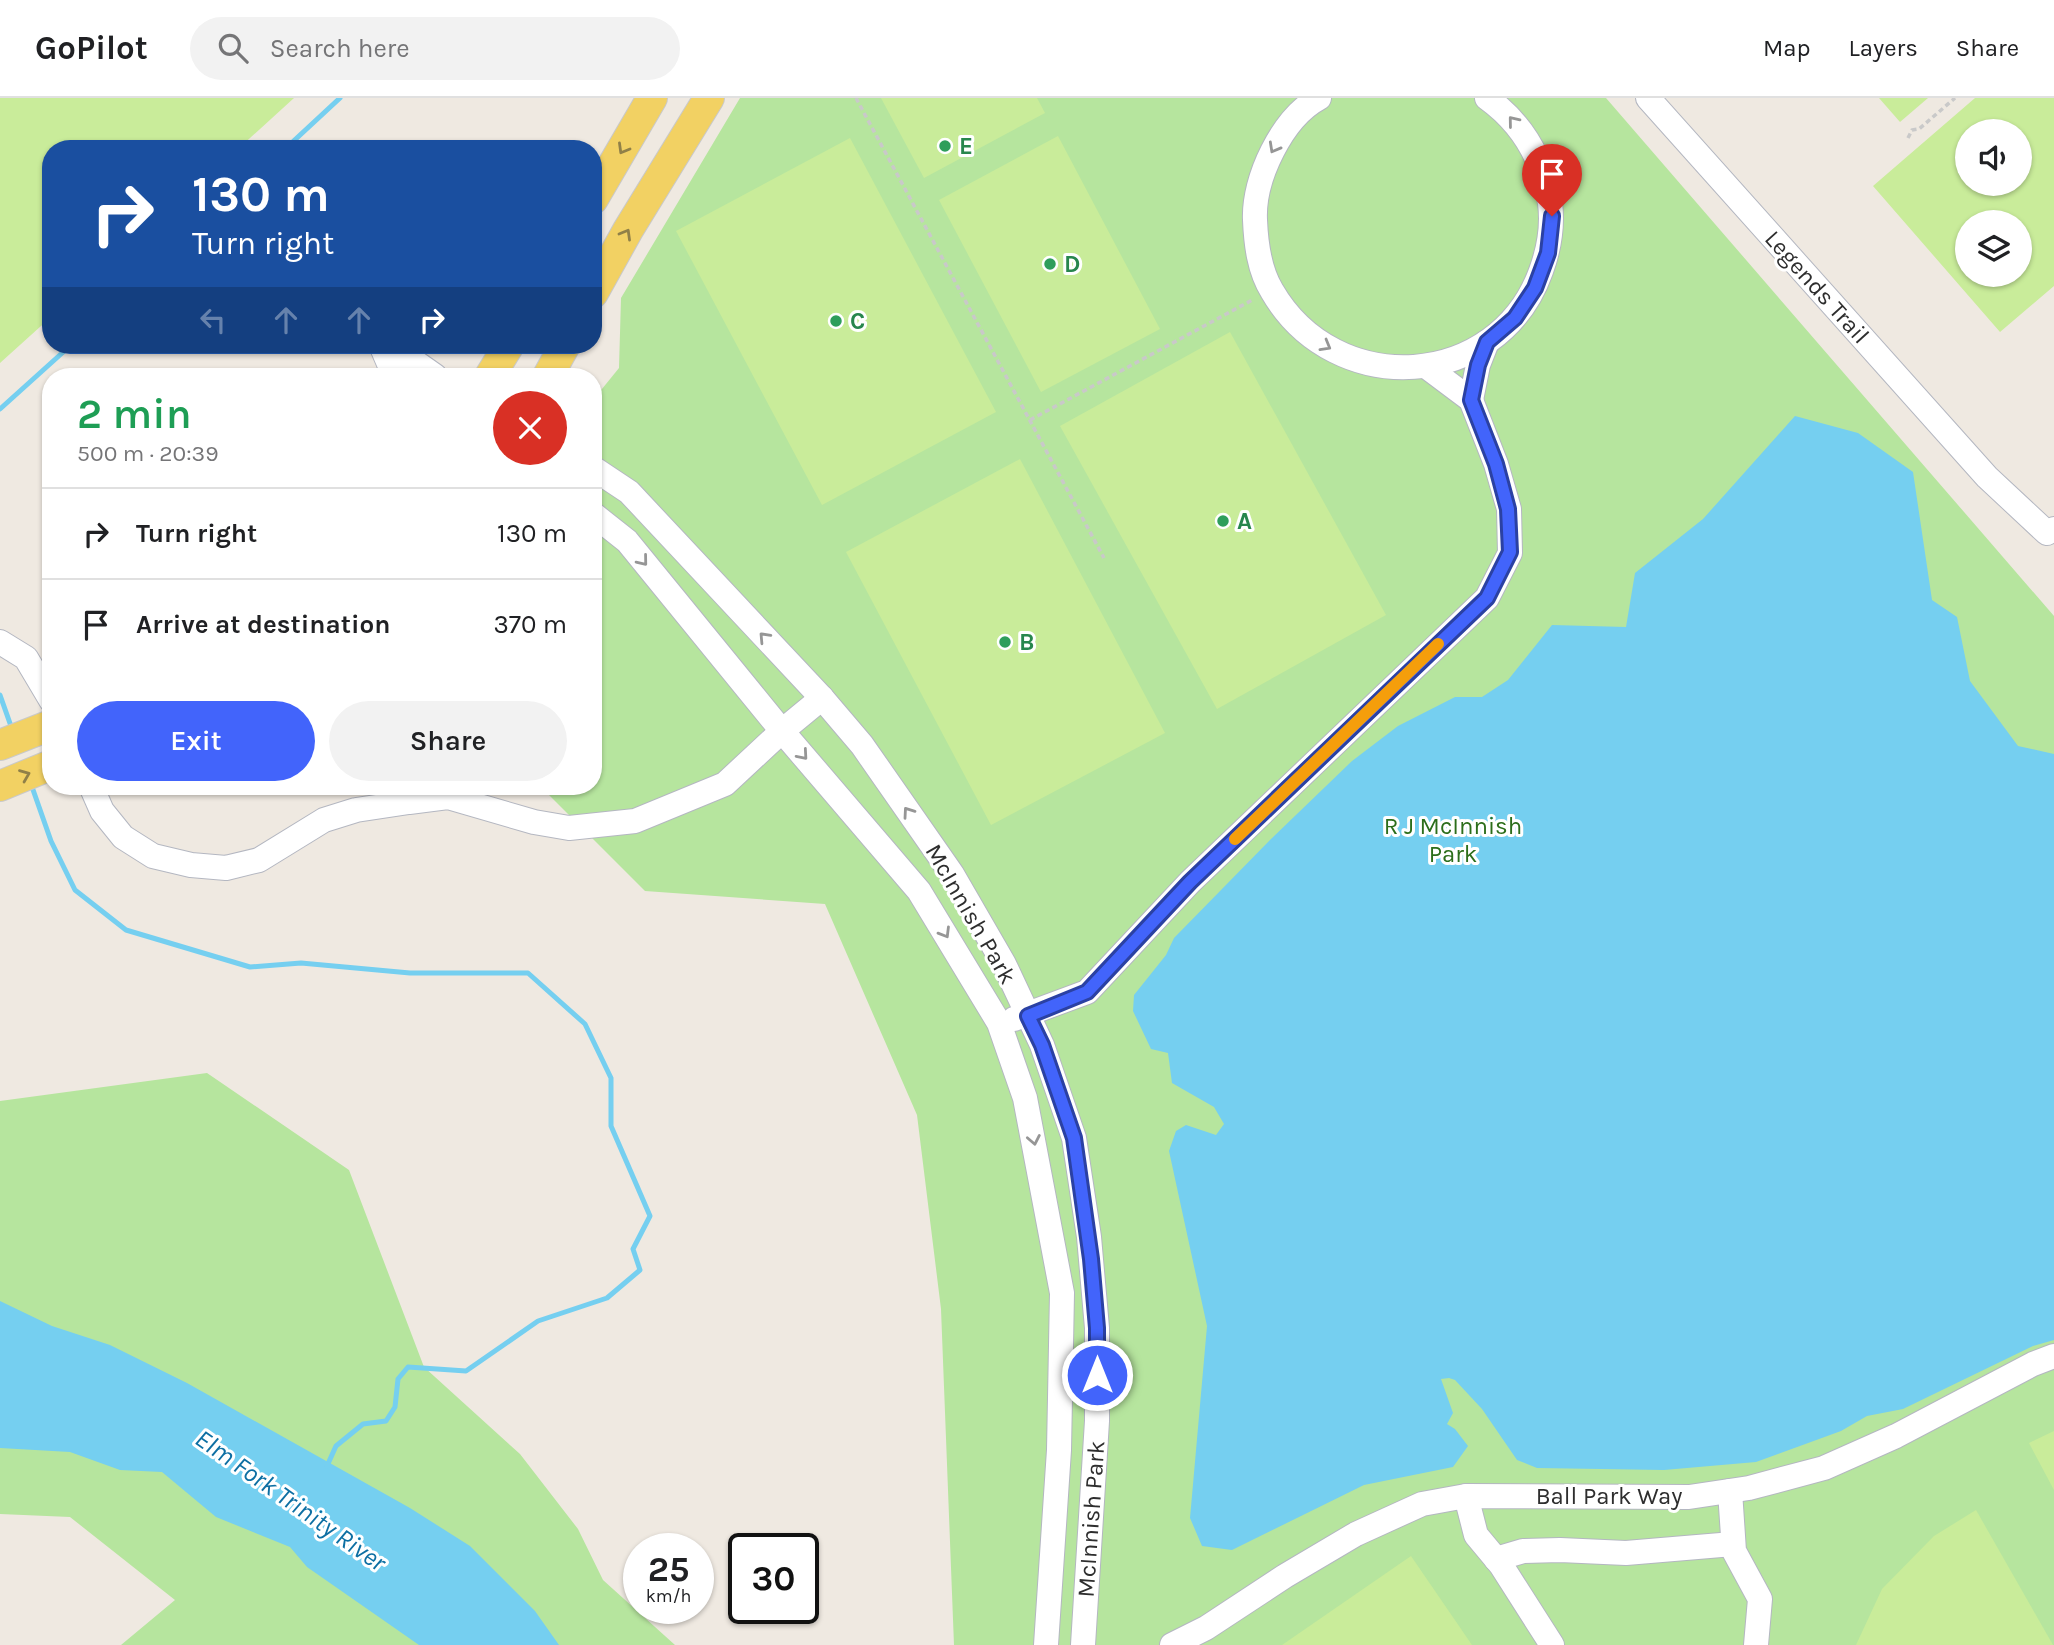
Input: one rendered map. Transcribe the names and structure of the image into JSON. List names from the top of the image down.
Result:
{
  "streets": {
    "street": ["Legends Trail", "McInnish Park", "Ball Park Way"]
  },
  "water": ["Elm Fork Trinity River"],
  "parks": ["R J McInnish Park"],
  "places": [
    "E",
    "D",
    "C",
    "A",
    "B"
  ],
  "page": {
    "header": "GoPilot",
    "search": "Search here",
    "nav": ["Map", "Layers", "Share"],
    "turn": ["130 m", "Turn right"],
    "heading": ["2 min", "500 m · 20:39"],
    "list": [
      {
        "name": "Turn right",
        "value": "130 m"
      },
      {
        "name": "Arrive at destination",
        "value": "370 m"
      }
    ],
    "buttons": ["Exit", "Share"],
    "speed": "25 km/h",
    "limit": "30"
  }
}
